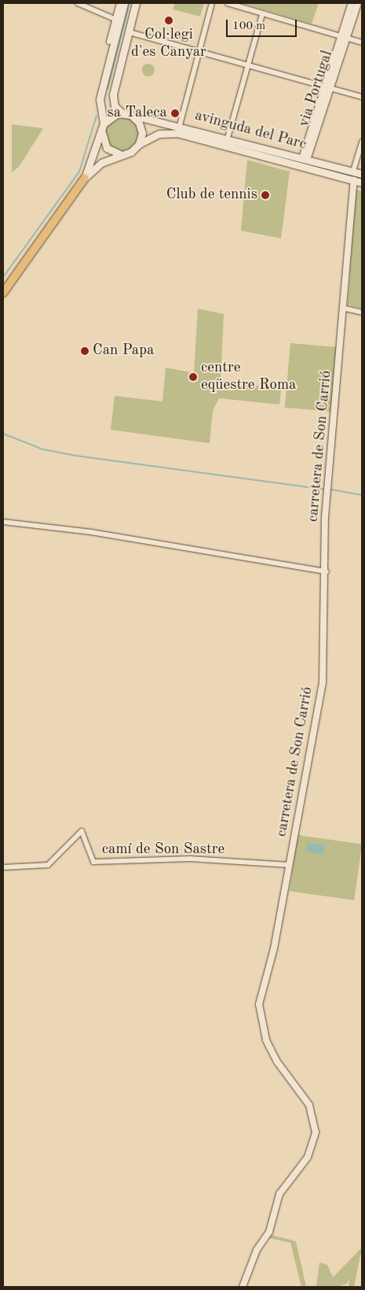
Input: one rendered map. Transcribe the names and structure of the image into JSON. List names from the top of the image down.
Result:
{
  "streets": {
    "main road": ["avinguda del Parc"],
    "street": ["via Portugal", "carretera de Son Carrió", "camí de Son Sastre"]
  },
  "crossings": [
    ["via Portugal", "avinguda del Parc"],
    ["avinguda del Parc", "carretera de Son Carrió"],
    ["carretera de Son Carrió", "camí de Son Sastre"]
  ],
  "places": [
    "Col·legi d'es Canyar",
    "sa Taleca",
    "Club de tennis",
    "Can Papa",
    "centre eqüestre Roma"
  ],
  "scale_bar": "100 m"
}
